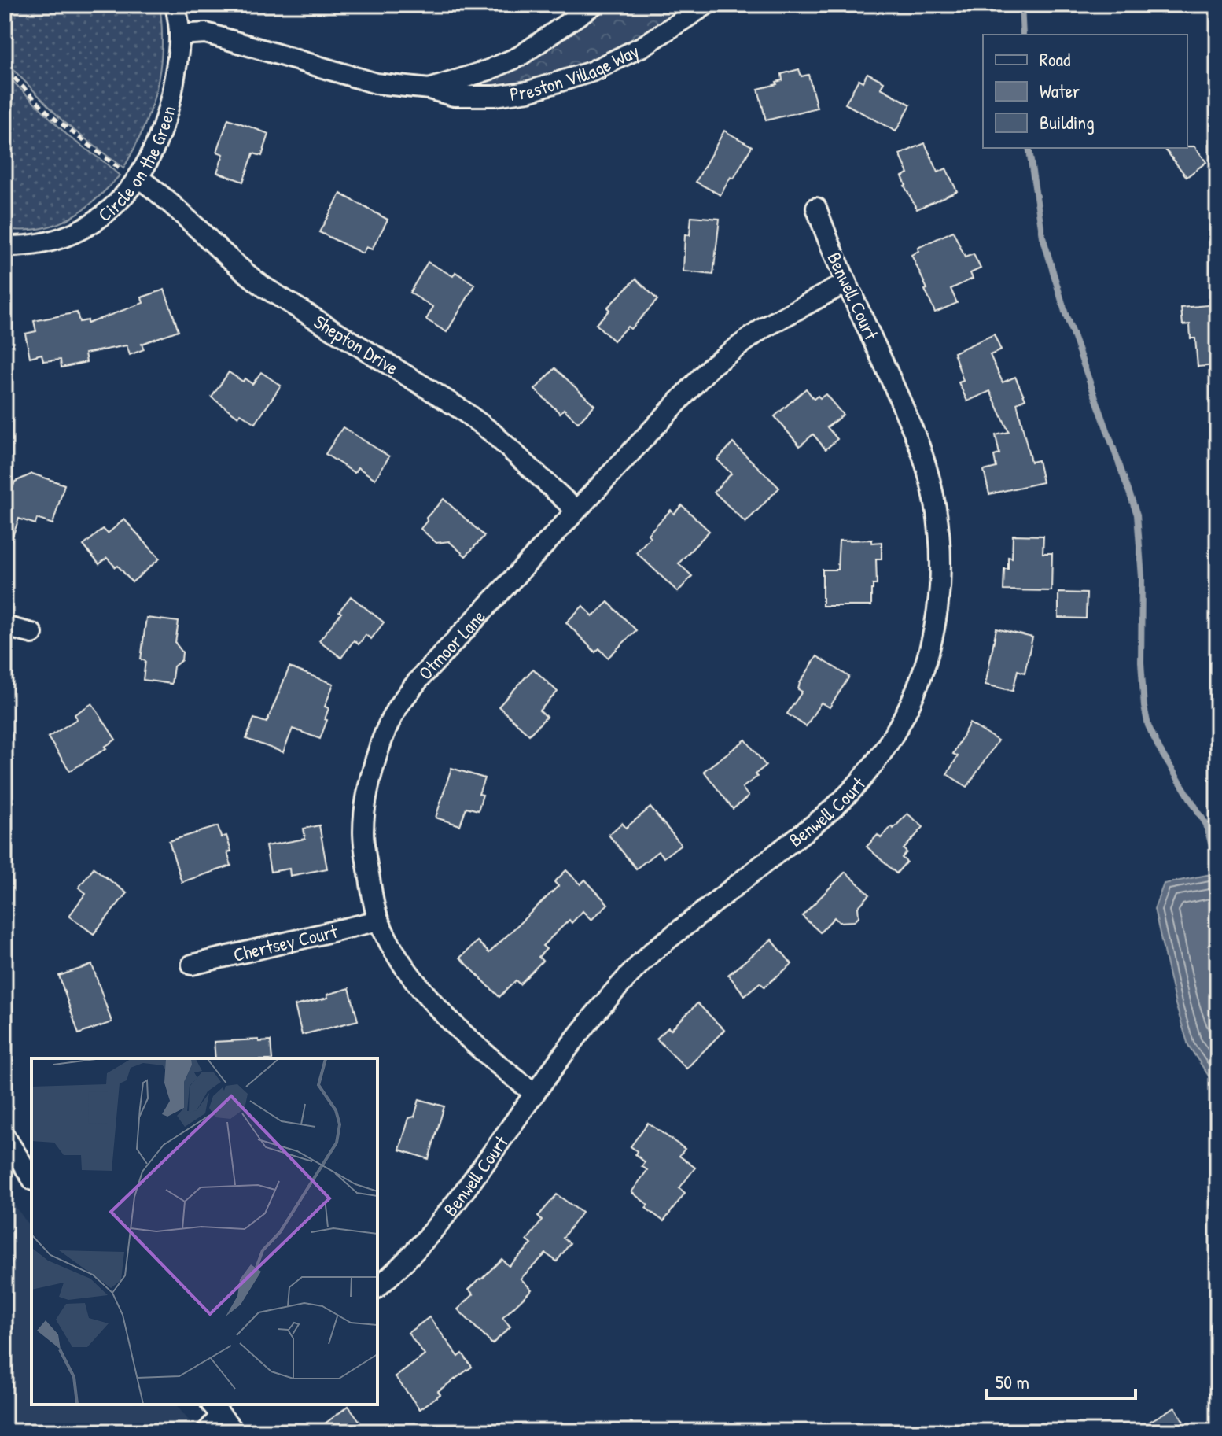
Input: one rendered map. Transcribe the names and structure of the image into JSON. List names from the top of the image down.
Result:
{
  "streets": {
    "street": [
      "Preston Village Way",
      "Circle on the Green",
      "Benwell Court",
      "Shepton Drive",
      "Otmoor Lane",
      "Chertsey Court"
    ]
  },
  "crossings": [
    ["Preston Village Way", "Circle on the Green"],
    ["Circle on the Green", "Shepton Drive"],
    ["Benwell Court", "Otmoor Lane"],
    ["Shepton Drive", "Otmoor Lane"],
    ["Otmoor Lane", "Chertsey Court"]
  ],
  "legend": ["Road", "Water", "Building"],
  "scale_bar": "50 m"
}
